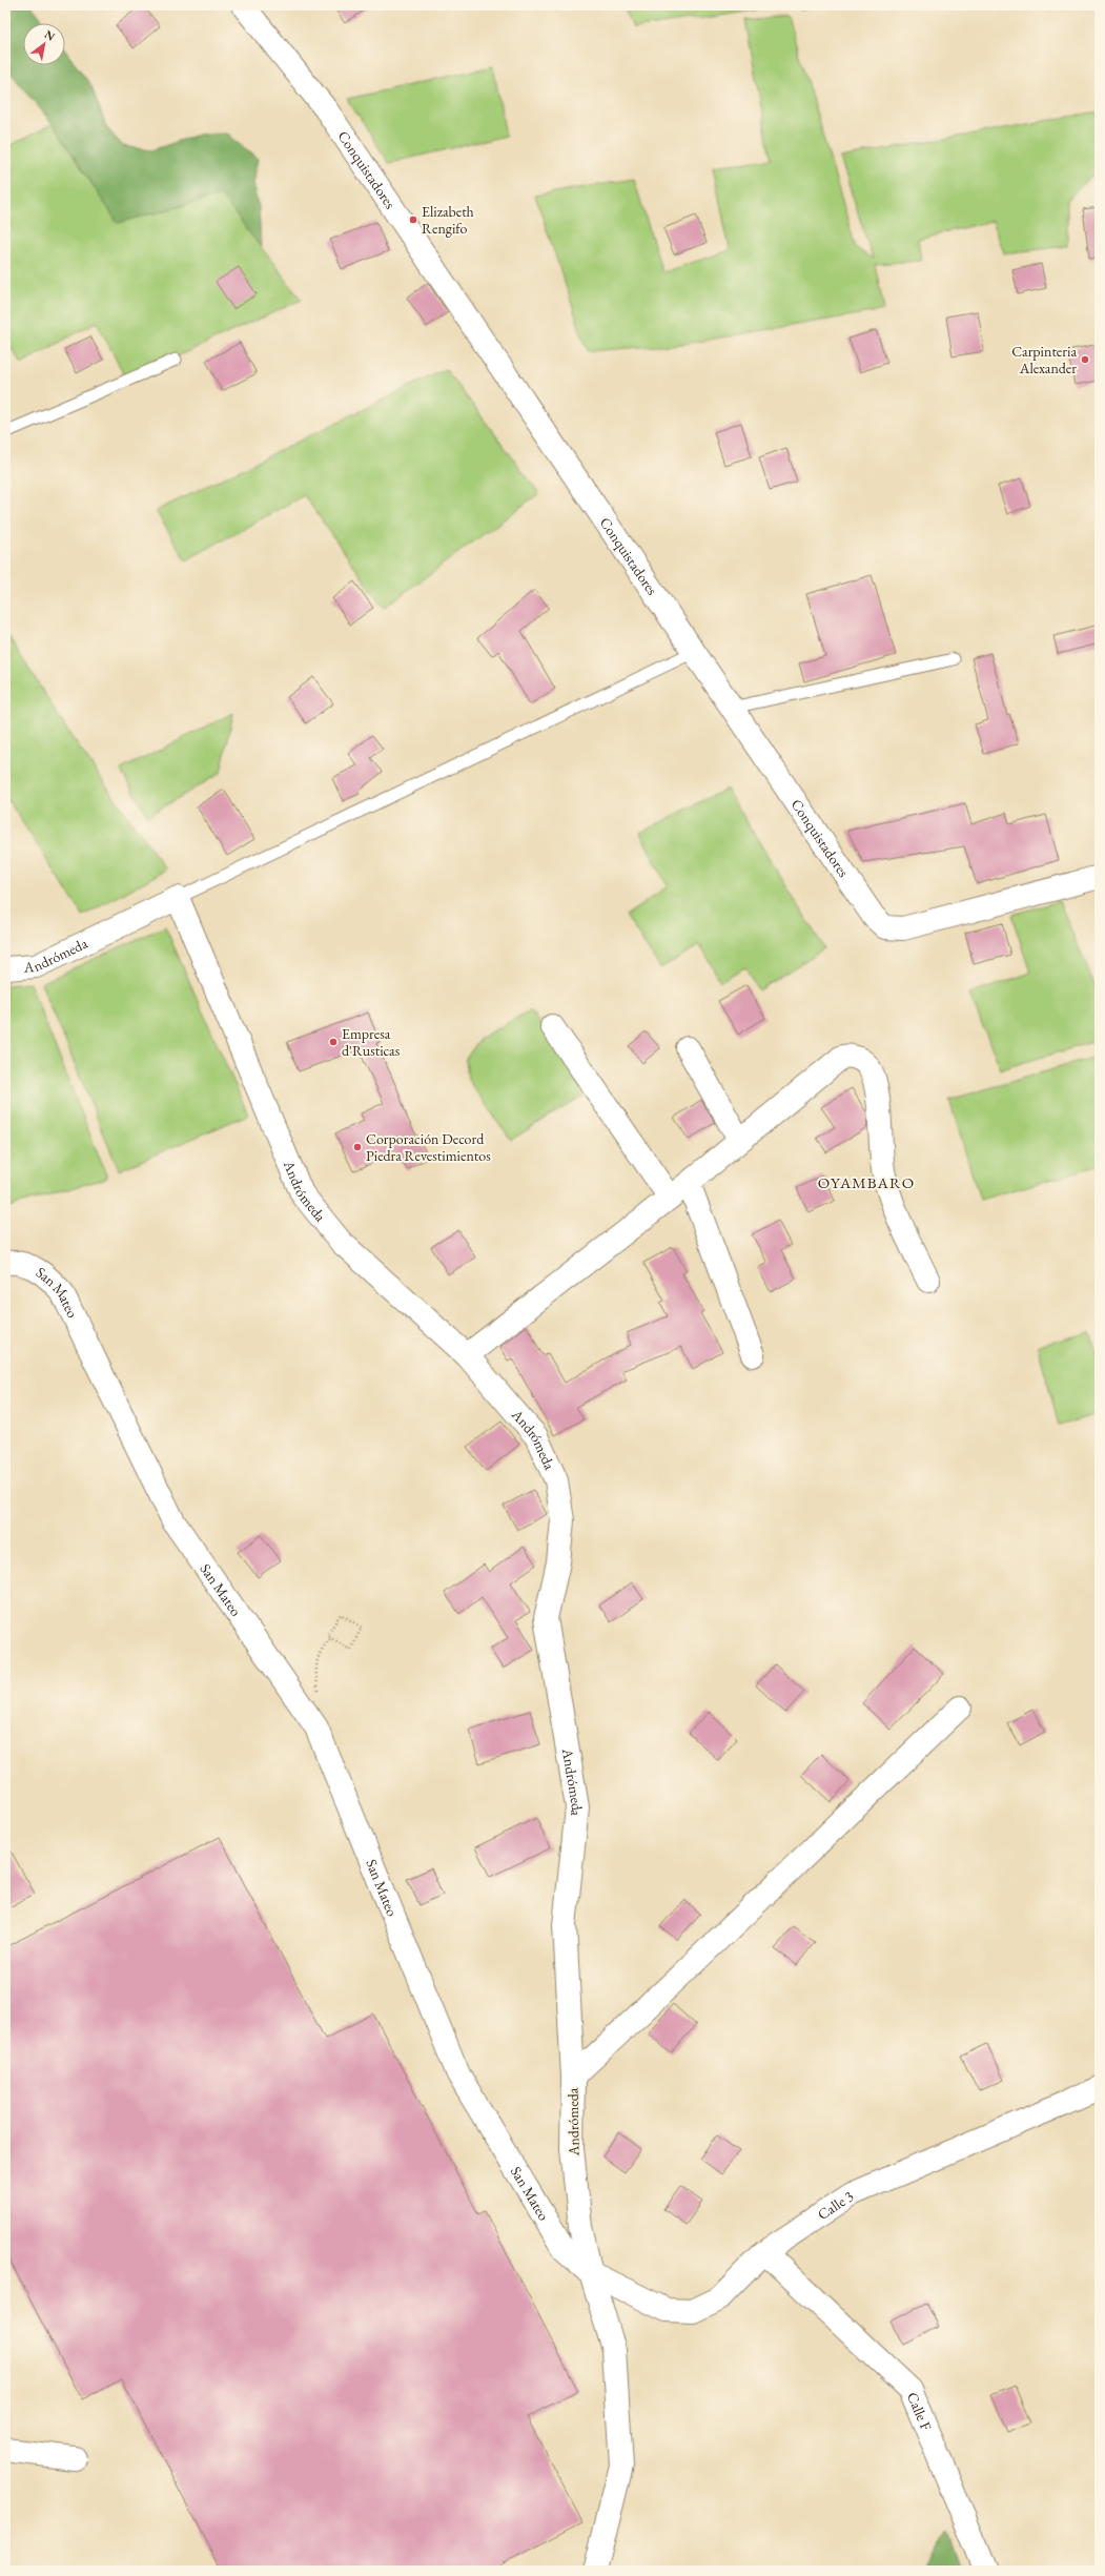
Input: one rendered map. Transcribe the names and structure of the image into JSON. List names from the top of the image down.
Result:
{
  "streets": {
    "street": [
      "Conquistadores",
      "Andrómeda",
      "San Mateo",
      "Calle 3",
      "Calle F"
    ]
  },
  "crossings": [
    ["Andrómeda", "San Mateo"],
    ["Andrómeda", "Calle 3"],
    ["San Mateo", "Calle 3"],
    ["Calle 3", "Calle F"]
  ],
  "districts": ["OYAMBARO"],
  "places": [
    "Elizabeth Rengifo",
    "Carpinteria Alexander",
    "Empresa d'Rusticas",
    "Corporación Decord Piedra Revestimientos"
  ],
  "north": "top right"
}
